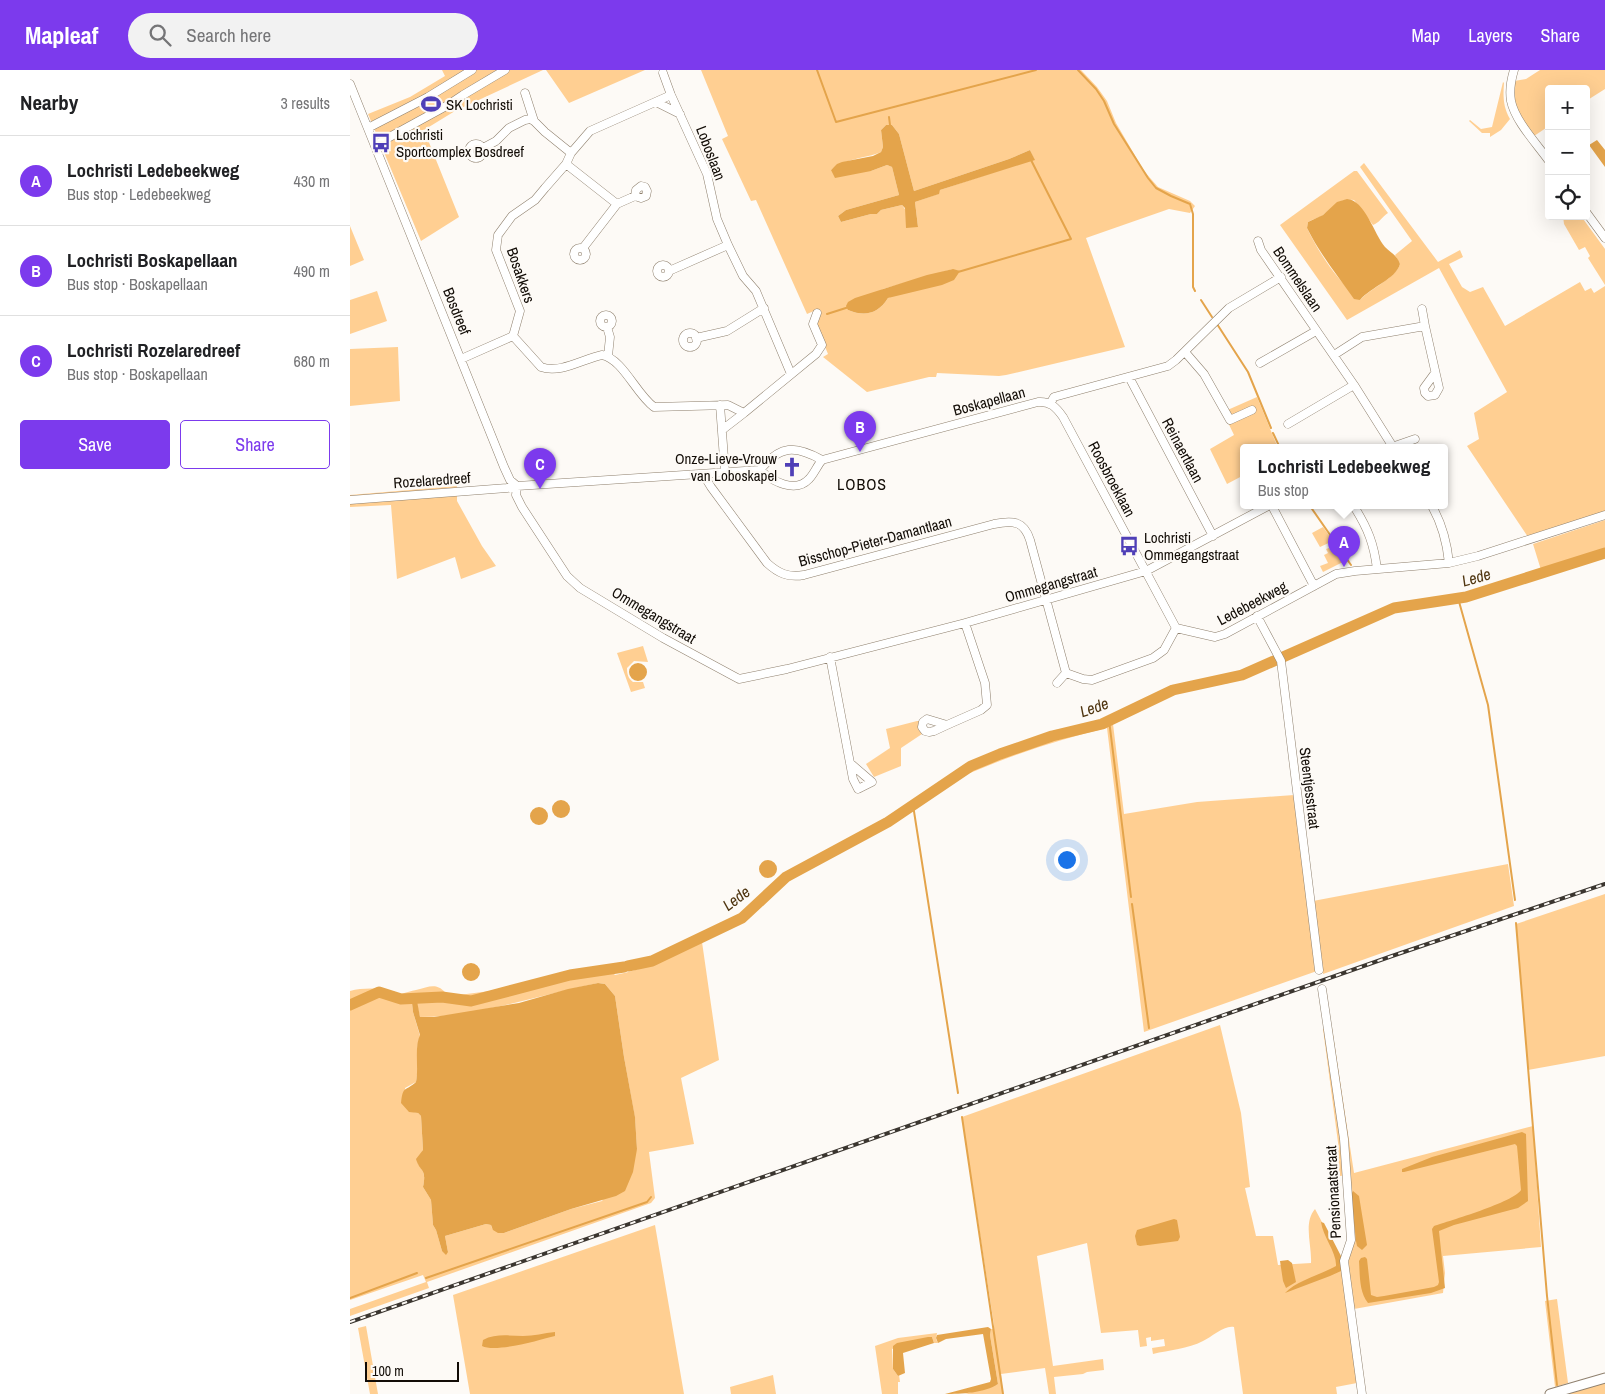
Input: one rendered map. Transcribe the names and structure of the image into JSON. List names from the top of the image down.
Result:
{
  "streets": {
    "street": [
      "Loboslaan",
      "Bosakkers",
      "Bommelslaan",
      "Bosdreef",
      "Boskapellaan",
      "Reinaertlaan",
      "Roosbroeklaan",
      "Rozelaredreef",
      "Bisschop-Pieter-Damantlaan",
      "Ommegangstraat",
      "Ledebeekweg",
      "Steentjesstraat",
      "Pensionaatstraat"
    ]
  },
  "crossings": [
    ["Loboslaan", "Bosakkers"],
    ["Bommelslaan", "Boskapellaan"],
    ["Bosdreef", "Rozelaredreef"],
    ["Bosdreef", "Ommegangstraat"],
    ["Boskapellaan", "Reinaertlaan"],
    ["Boskapellaan", "Roosbroeklaan"],
    ["Reinaertlaan", "Ommegangstraat"],
    ["Roosbroeklaan", "Ommegangstraat"],
    ["Roosbroeklaan", "Ledebeekweg"],
    ["Rozelaredreef", "Ommegangstraat"],
    ["Bisschop-Pieter-Damantlaan", "Ommegangstraat"],
    ["Ledebeekweg", "Steentjesstraat"]
  ],
  "districts": ["LOBOS"],
  "water": ["Lede"],
  "places": {
    "sports": ["SK Lochristi"],
    "bus stop": ["Lochristi Sportcomplex Bosdreef", "Lochristi Ommegangstraat"],
    "church": ["Onze-Lieve-Vrouw van Loboskapel"]
  },
  "scale_bar": "100 m",
  "page": {
    "header": "Mapleaf",
    "search": "Search here",
    "nav": ["Map", "Layers", "Share"],
    "heading": ["Nearby", "3 results"],
    "map_buttons": ["+", "−"],
    "list": [
      {
        "mark": "A",
        "name": "Lochristi Ledebeekweg",
        "note": "Bus stop · Ledebeekweg",
        "value": "430 m"
      },
      {
        "mark": "B",
        "name": "Lochristi Boskapellaan",
        "note": "Bus stop · Boskapellaan",
        "value": "490 m"
      },
      {
        "mark": "C",
        "name": "Lochristi Rozelaredreef",
        "note": "Bus stop · Boskapellaan",
        "value": "680 m"
      }
    ],
    "buttons": ["Save", "Share"],
    "pins": ["B", "C", "A"],
    "popup": ["Lochristi Ledebeekweg", "Bus stop"],
    "scale": "100 m"
  }
}
